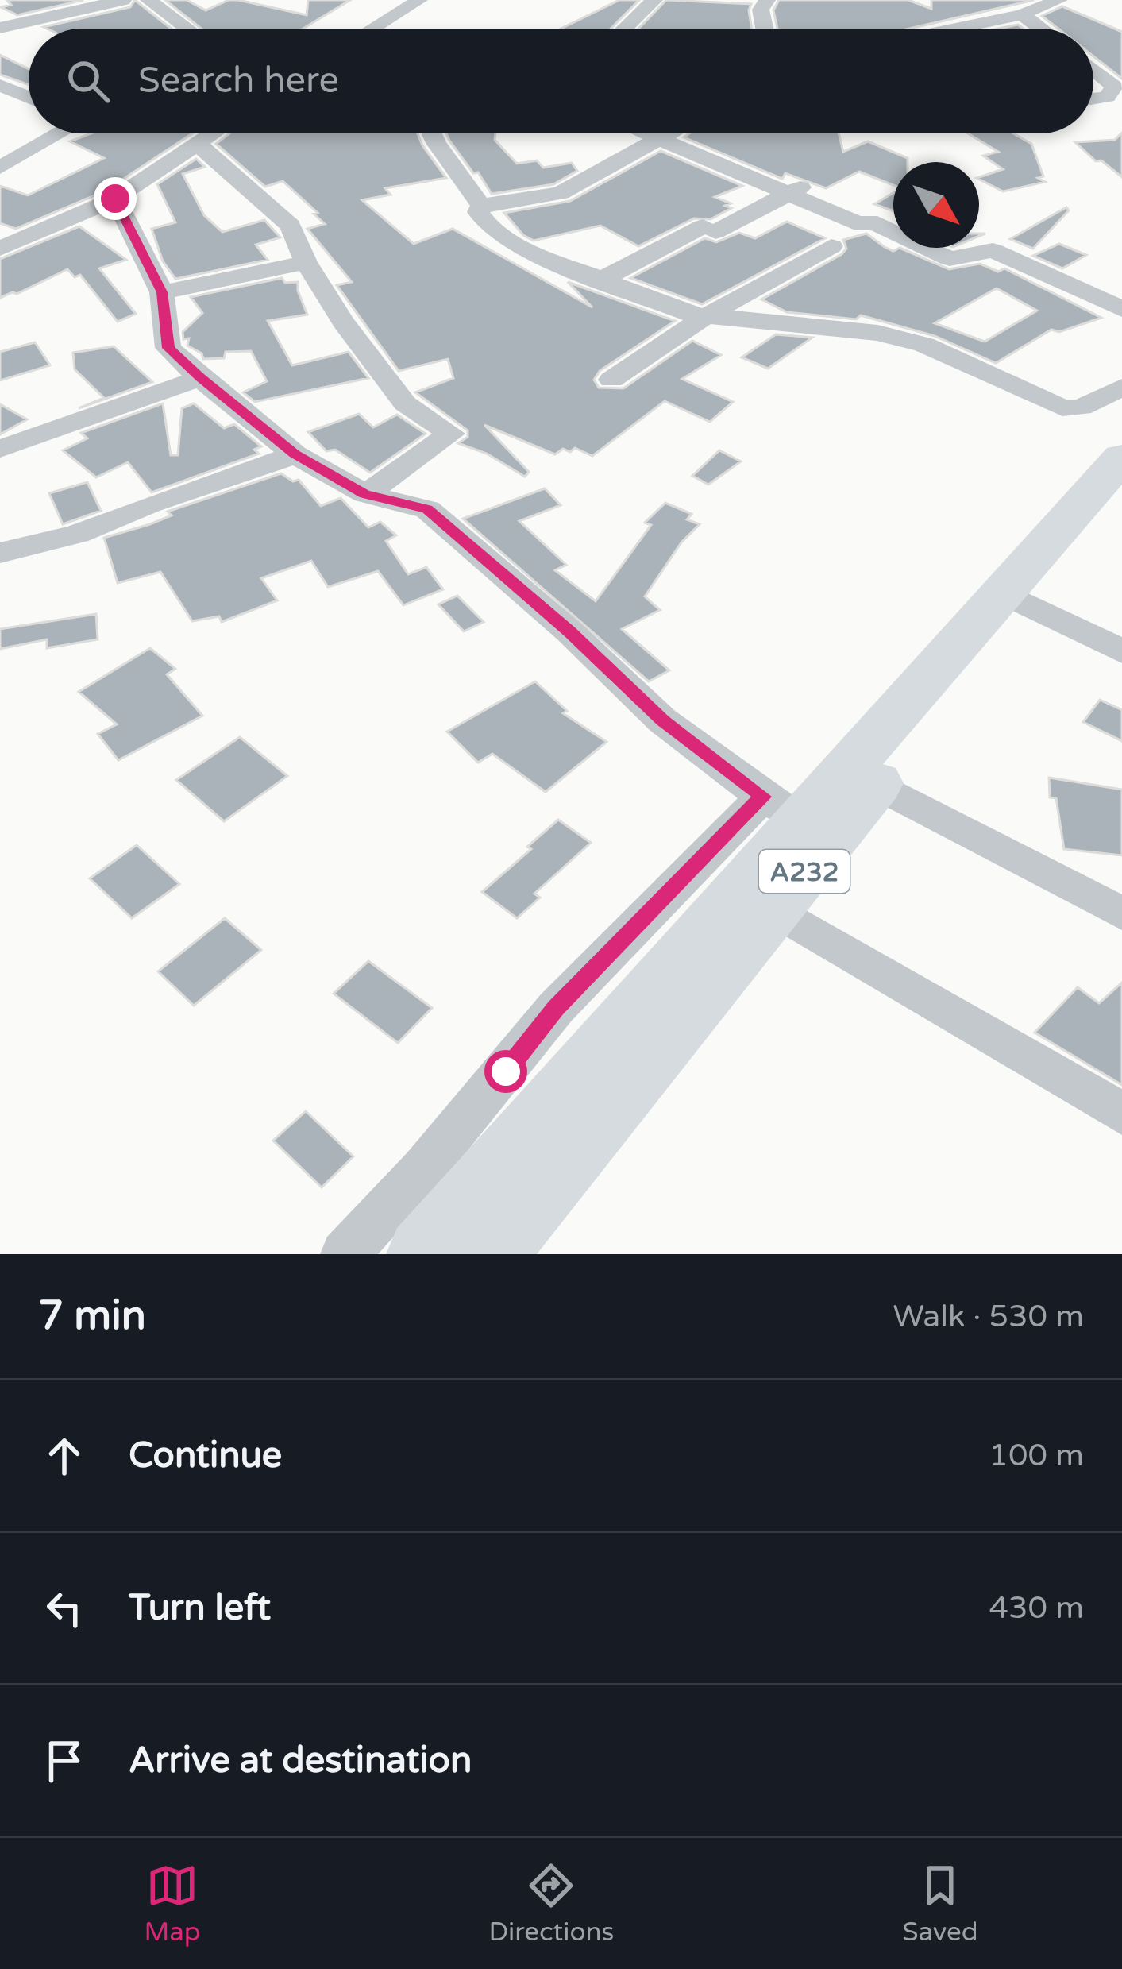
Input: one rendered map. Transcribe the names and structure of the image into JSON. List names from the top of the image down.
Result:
{
  "streets": {
    "highway": ["A232"]
  },
  "north": "bottom right",
  "page": {
    "search": "Search here",
    "heading": ["7 min", "Walk · 530 m"],
    "list": [
      ["Continue", "100 m"],
      ["Turn left", "430 m"],
      "Arrive at destination"
    ],
    "nav": ["Map", "Directions", "Saved"]
  }
}
